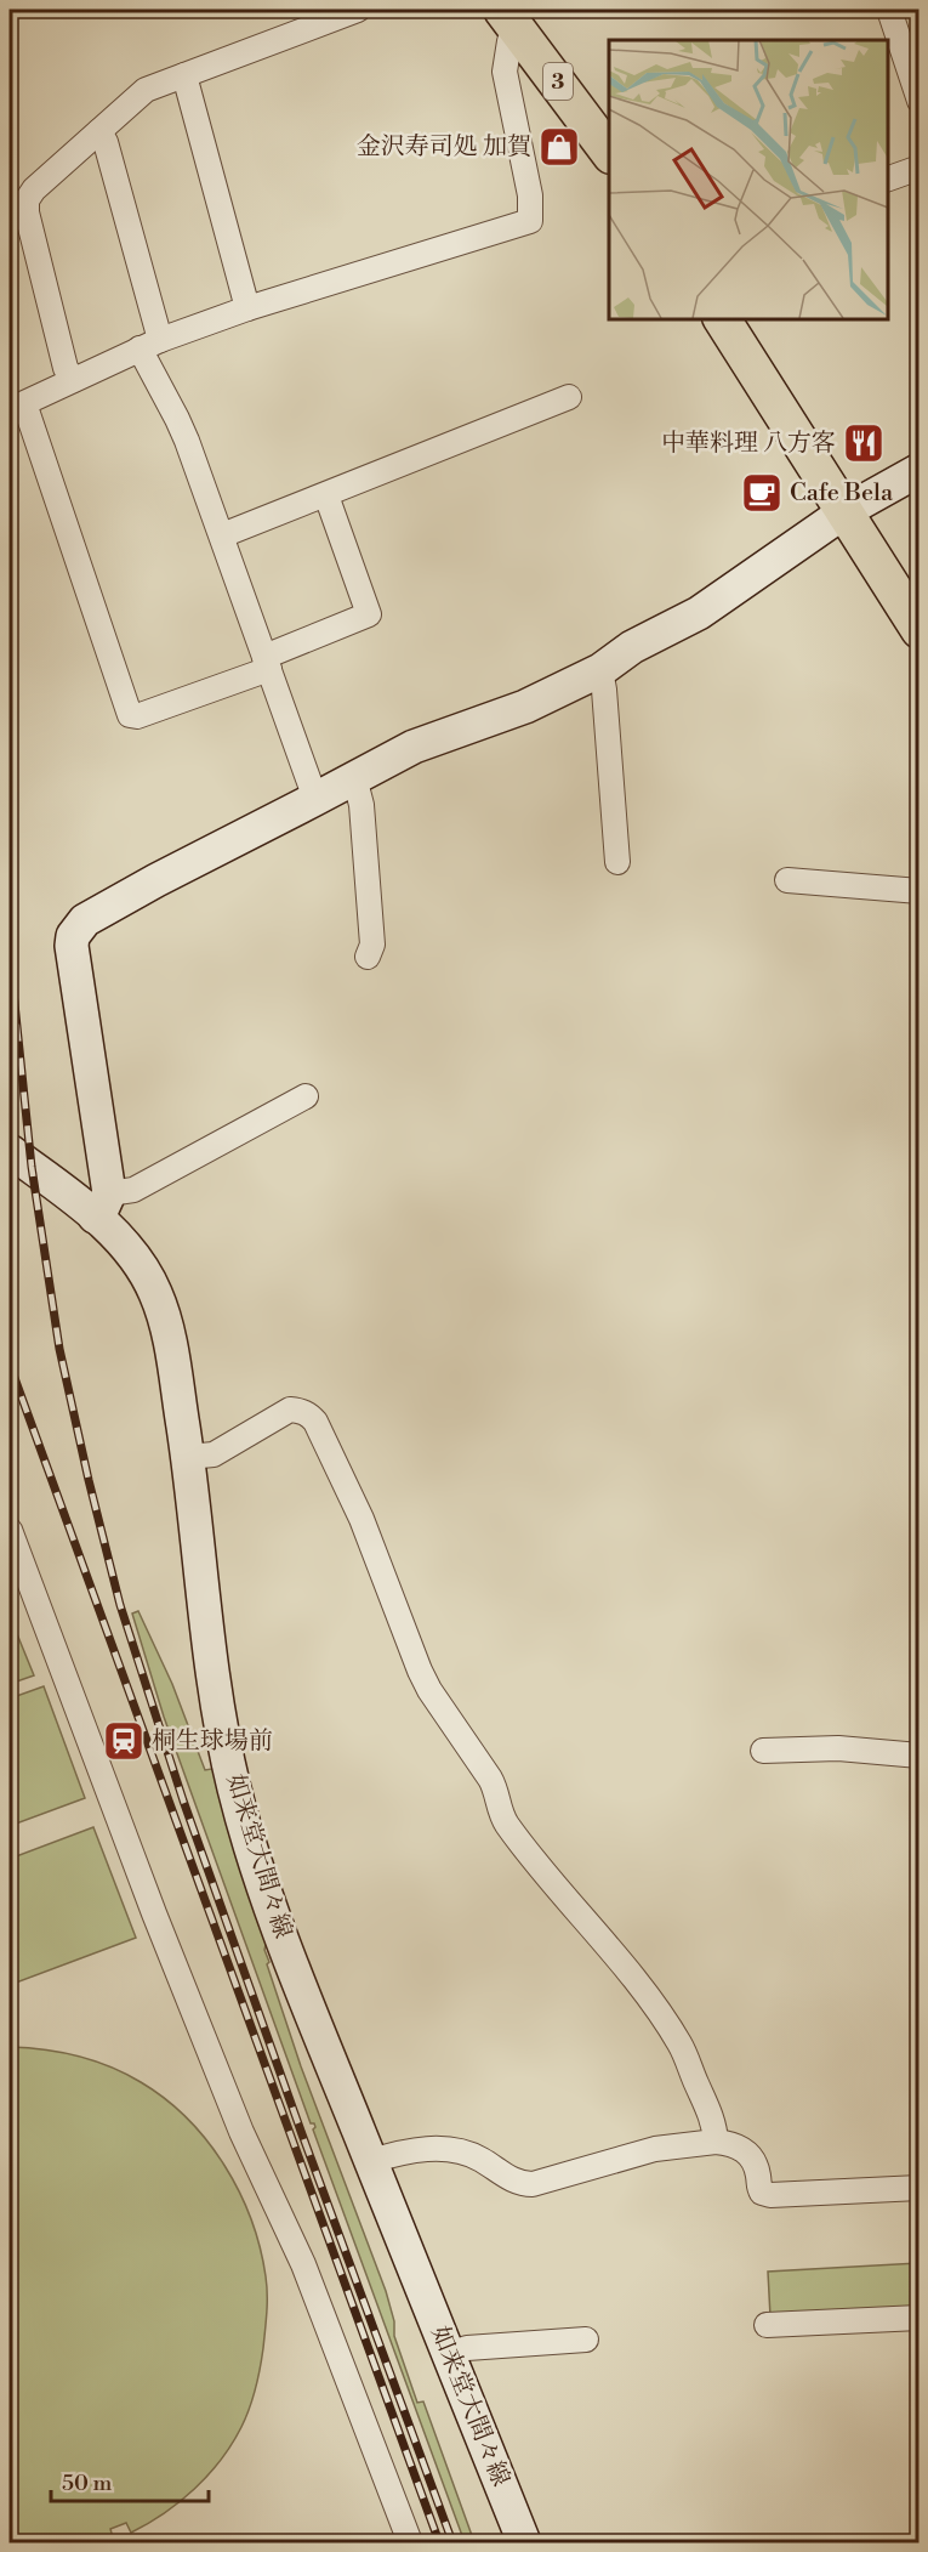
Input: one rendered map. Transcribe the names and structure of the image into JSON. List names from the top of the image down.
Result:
{
  "streets": {
    "main road": ["3", "如来堂大間々線"]
  },
  "places": {
    "shop": ["金沢寿司処 加賀"],
    "restaurant": ["中華料理 八方客"],
    "cafe": ["Cafe Bela"],
    "station": ["桐生球場前"]
  },
  "scale_bar": "50 m"
}
